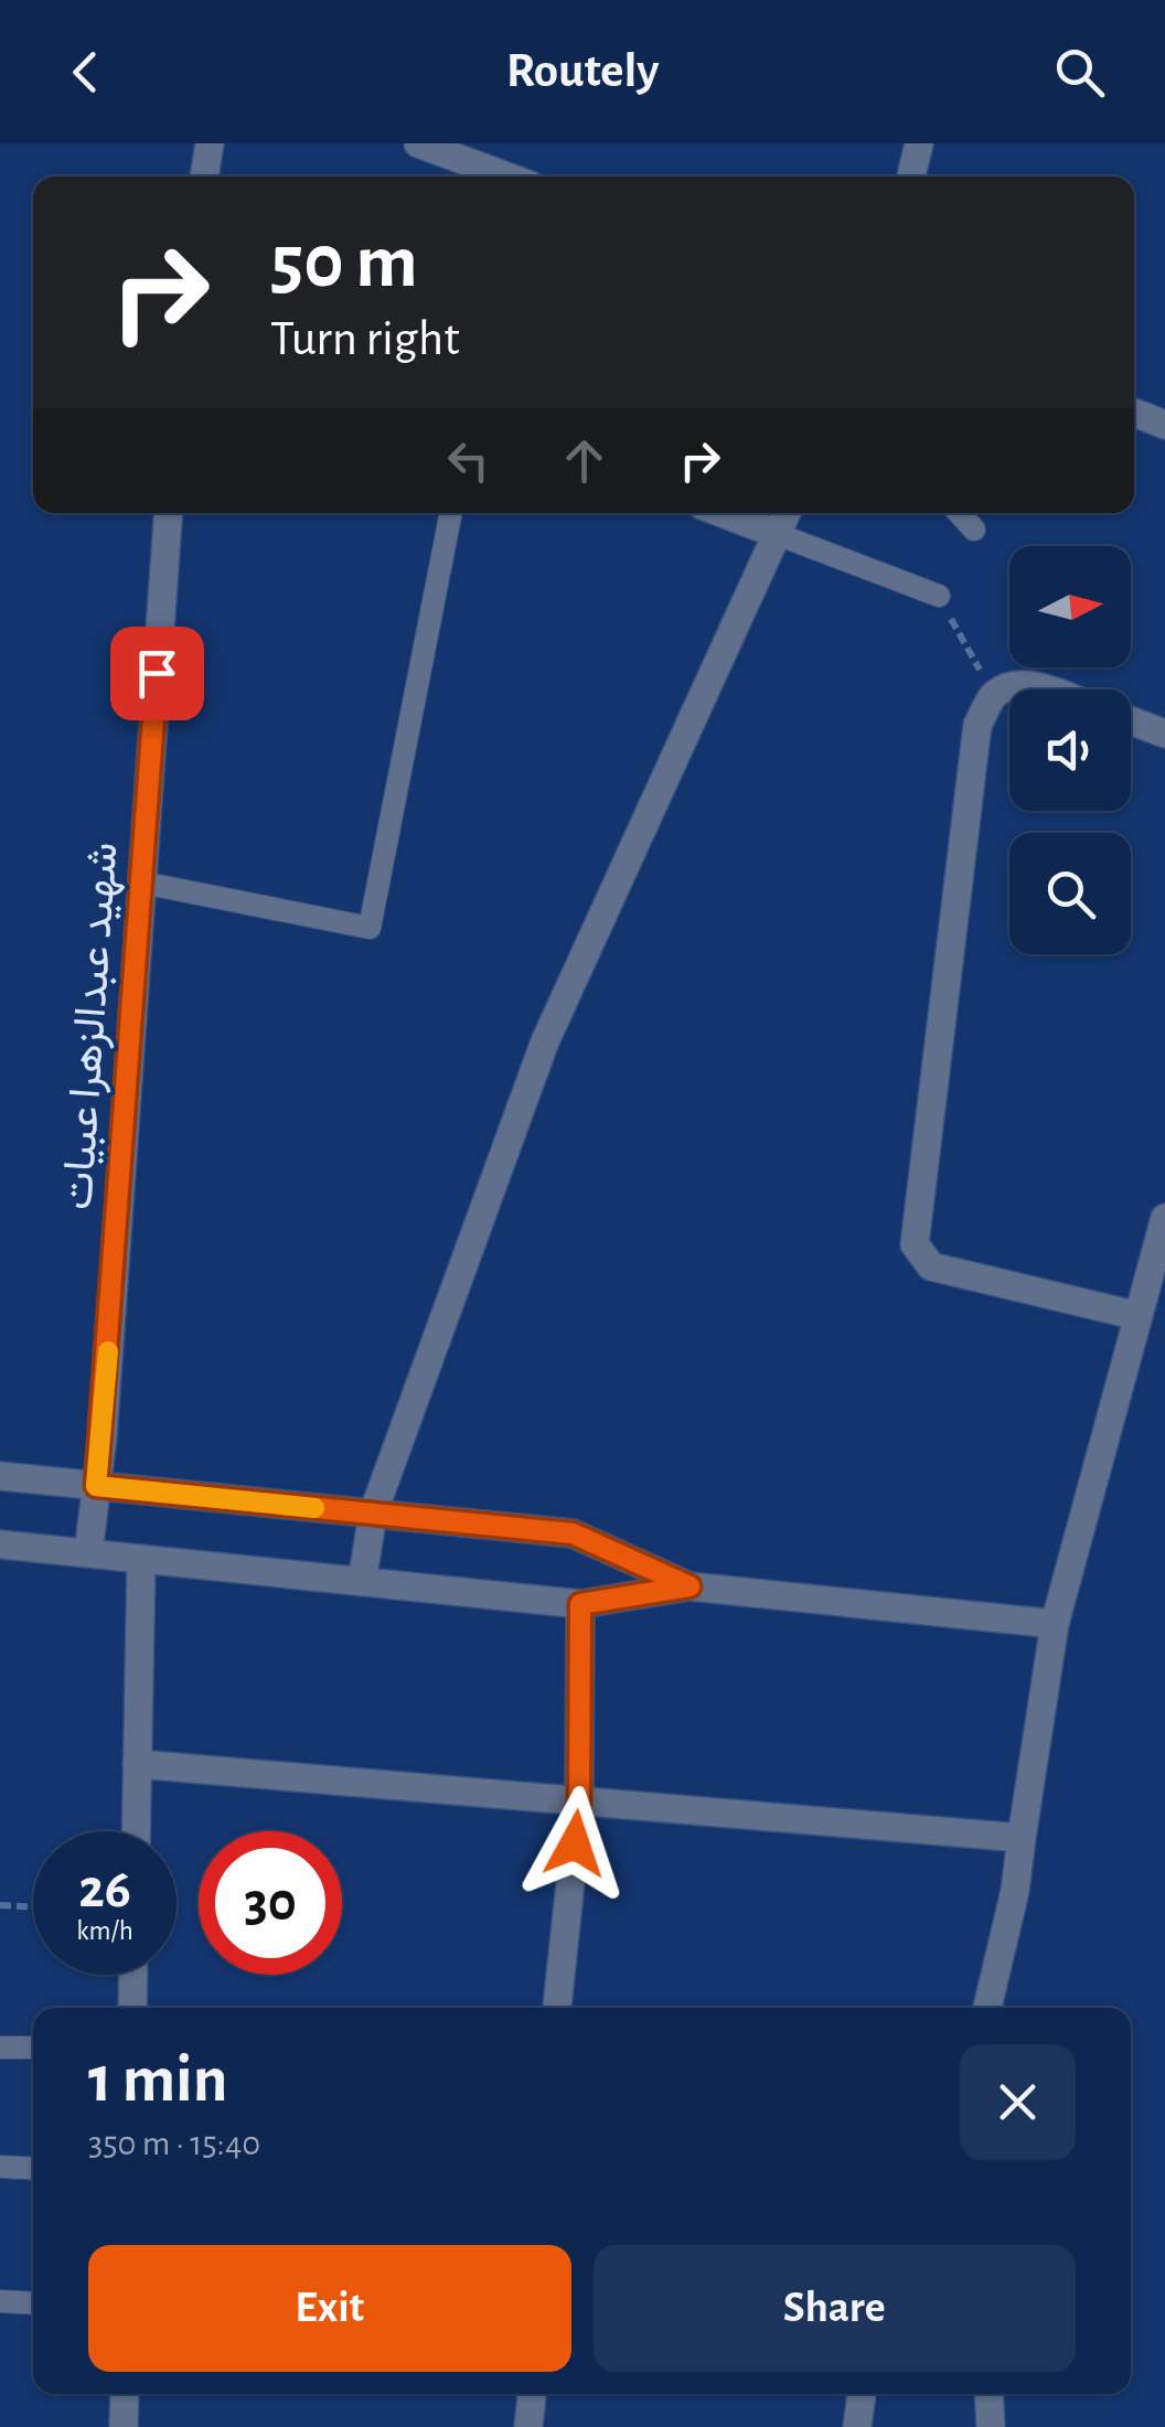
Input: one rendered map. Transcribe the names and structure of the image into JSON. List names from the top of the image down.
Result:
{
  "streets": {
    "street": ["شهید عبدالزهرا عبیات"]
  },
  "north": "right",
  "page": {
    "header": "Routely",
    "turn": ["50 m", "Turn right"],
    "speed": "26 km/h",
    "limit": "30",
    "heading": ["1 min", "350 m · 15:40"],
    "buttons": ["Exit", "Share"]
  }
}
